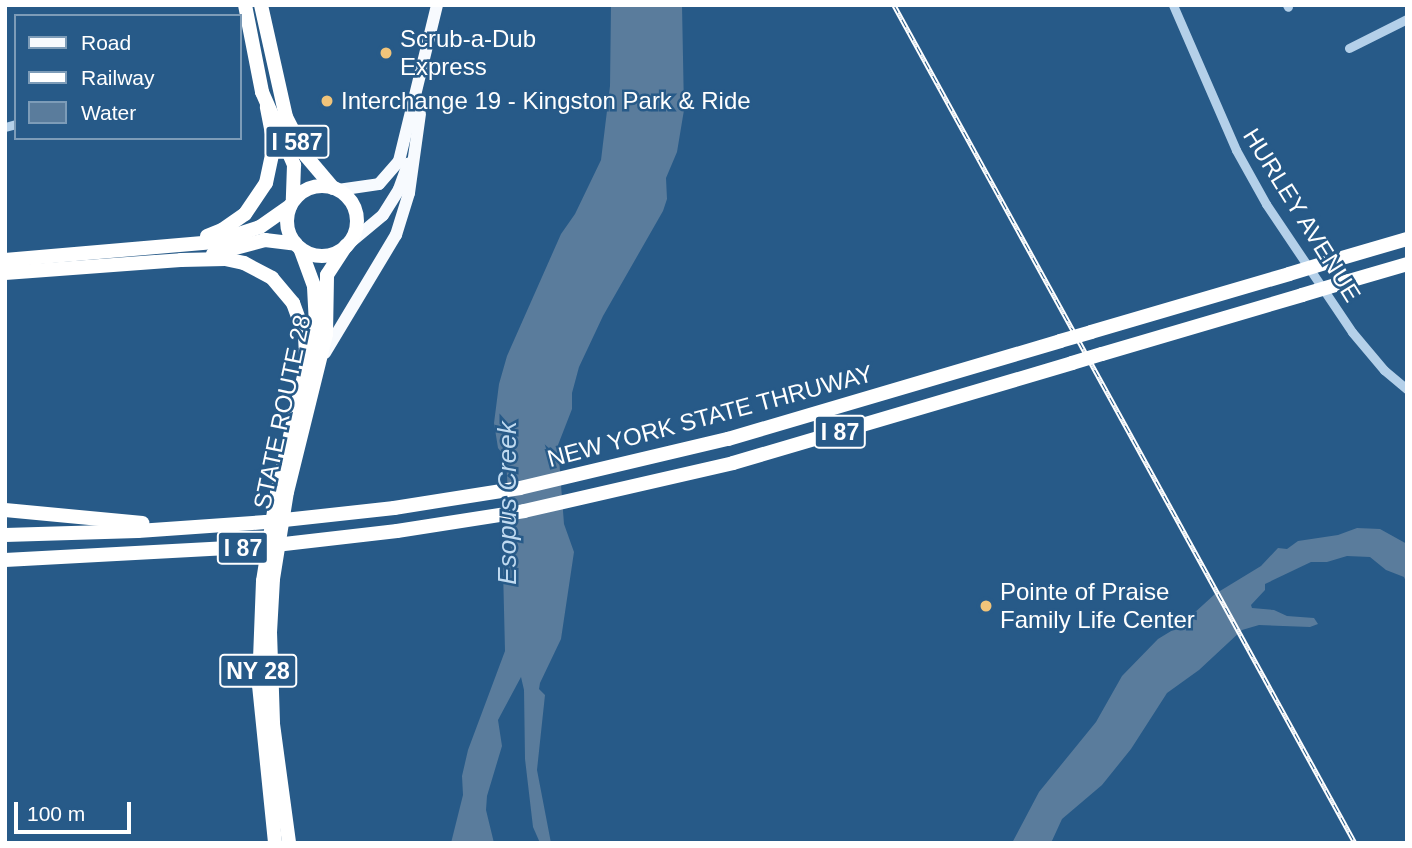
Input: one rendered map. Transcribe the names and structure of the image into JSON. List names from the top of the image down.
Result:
{
  "streets": {
    "highway": [
      "I 587",
      "STATE ROUTE 28",
      "NEW YORK STATE THRUWAY",
      "I 87",
      "NY 28"
    ],
    "street": ["HURLEY AVENUE"]
  },
  "crossings": [
    ["I 587", "STATE ROUTE 28"]
  ],
  "water": ["Esopus Creek"],
  "places": ["Scrub-a-Dub Express", "Interchange 19 - Kingston Park & Ride", "Pointe of Praise Family Life Center"],
  "legend": ["Road", "Railway", "Water"],
  "scale_bar": "100 m"
}
